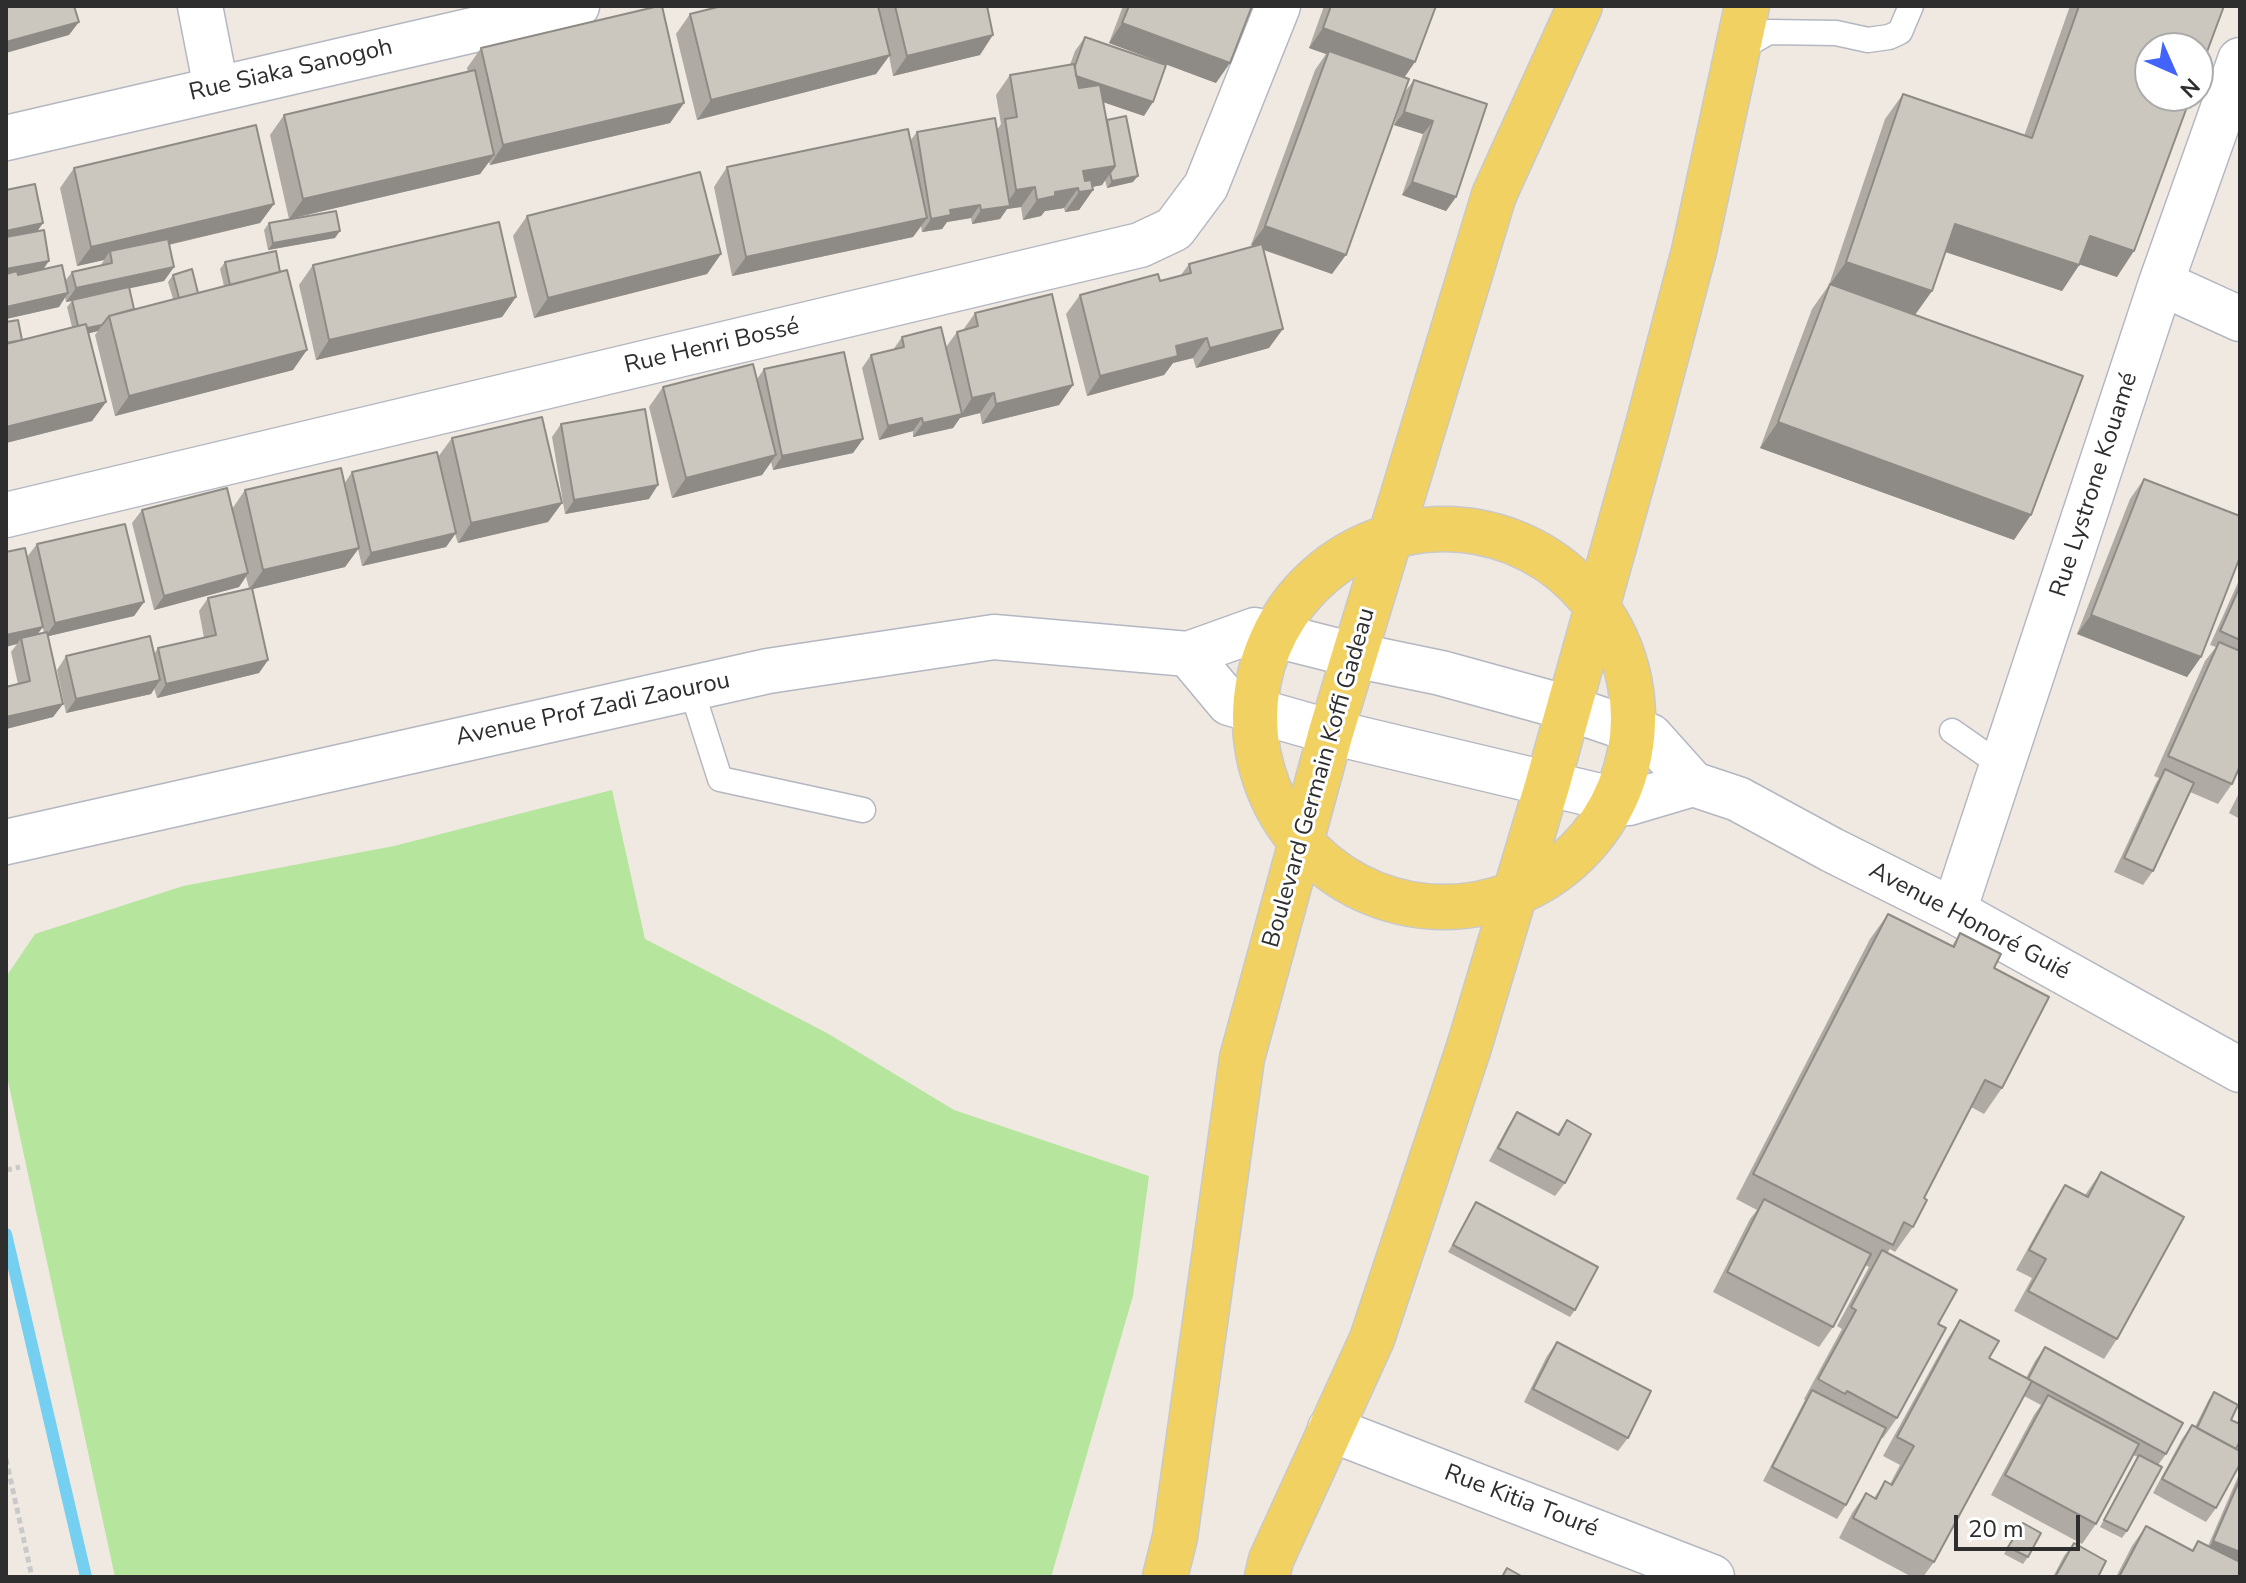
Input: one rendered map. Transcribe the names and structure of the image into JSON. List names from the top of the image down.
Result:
{
  "streets": {
    "main road": ["Boulevard Germain Koffi Gadeau"],
    "street": [
      "Rue Siaka Sanogoh",
      "Rue Henri Bossé",
      "Rue Lystrone Kouamé",
      "Avenue Prof Zadi Zaourou",
      "Avenue Honoré Guié",
      "Rue Kitia Touré"
    ]
  },
  "crossings": [
    ["Rue Lystrone Kouamé", "Avenue Honoré Guié"],
    ["Avenue Prof Zadi Zaourou", "Avenue Honoré Guié"],
    ["Boulevard Germain Koffi Gadeau", "Avenue Honoré Guié"]
  ],
  "scale_bar": "20 m",
  "north": "bottom right"
}
